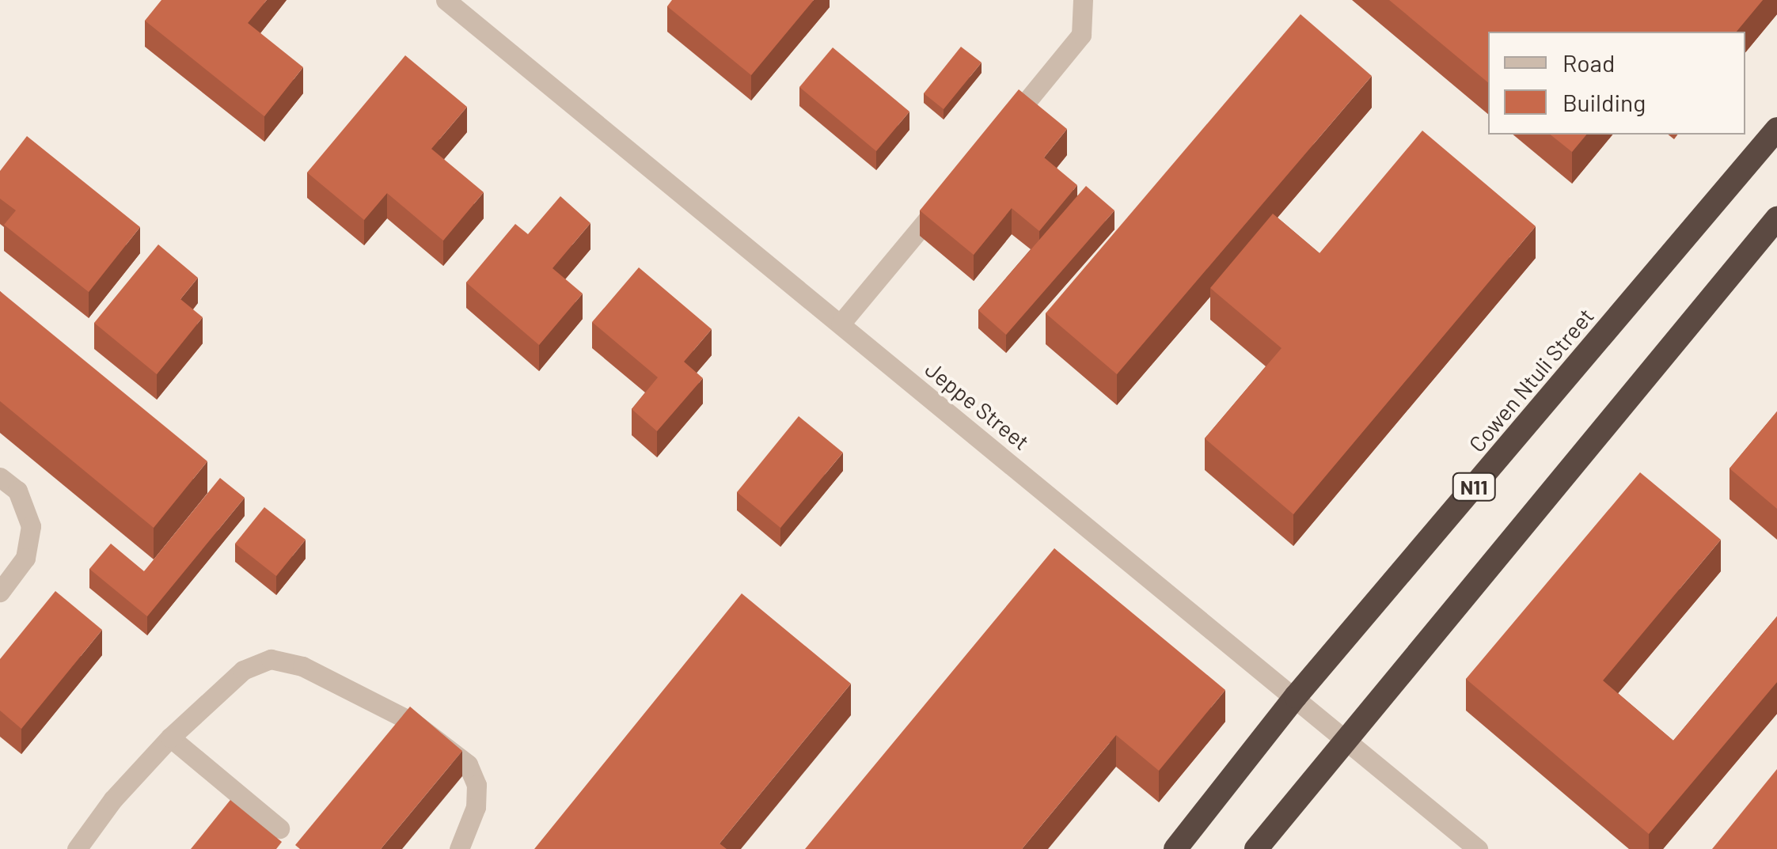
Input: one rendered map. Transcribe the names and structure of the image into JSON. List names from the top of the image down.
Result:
{
  "streets": {
    "highway": ["Cowen Ntuli Street", "N11"],
    "street": ["Jeppe Street"]
  },
  "crossings": [
    ["Cowen Ntuli Street", "Jeppe Street"]
  ],
  "legend": ["Road", "Building"]
}
